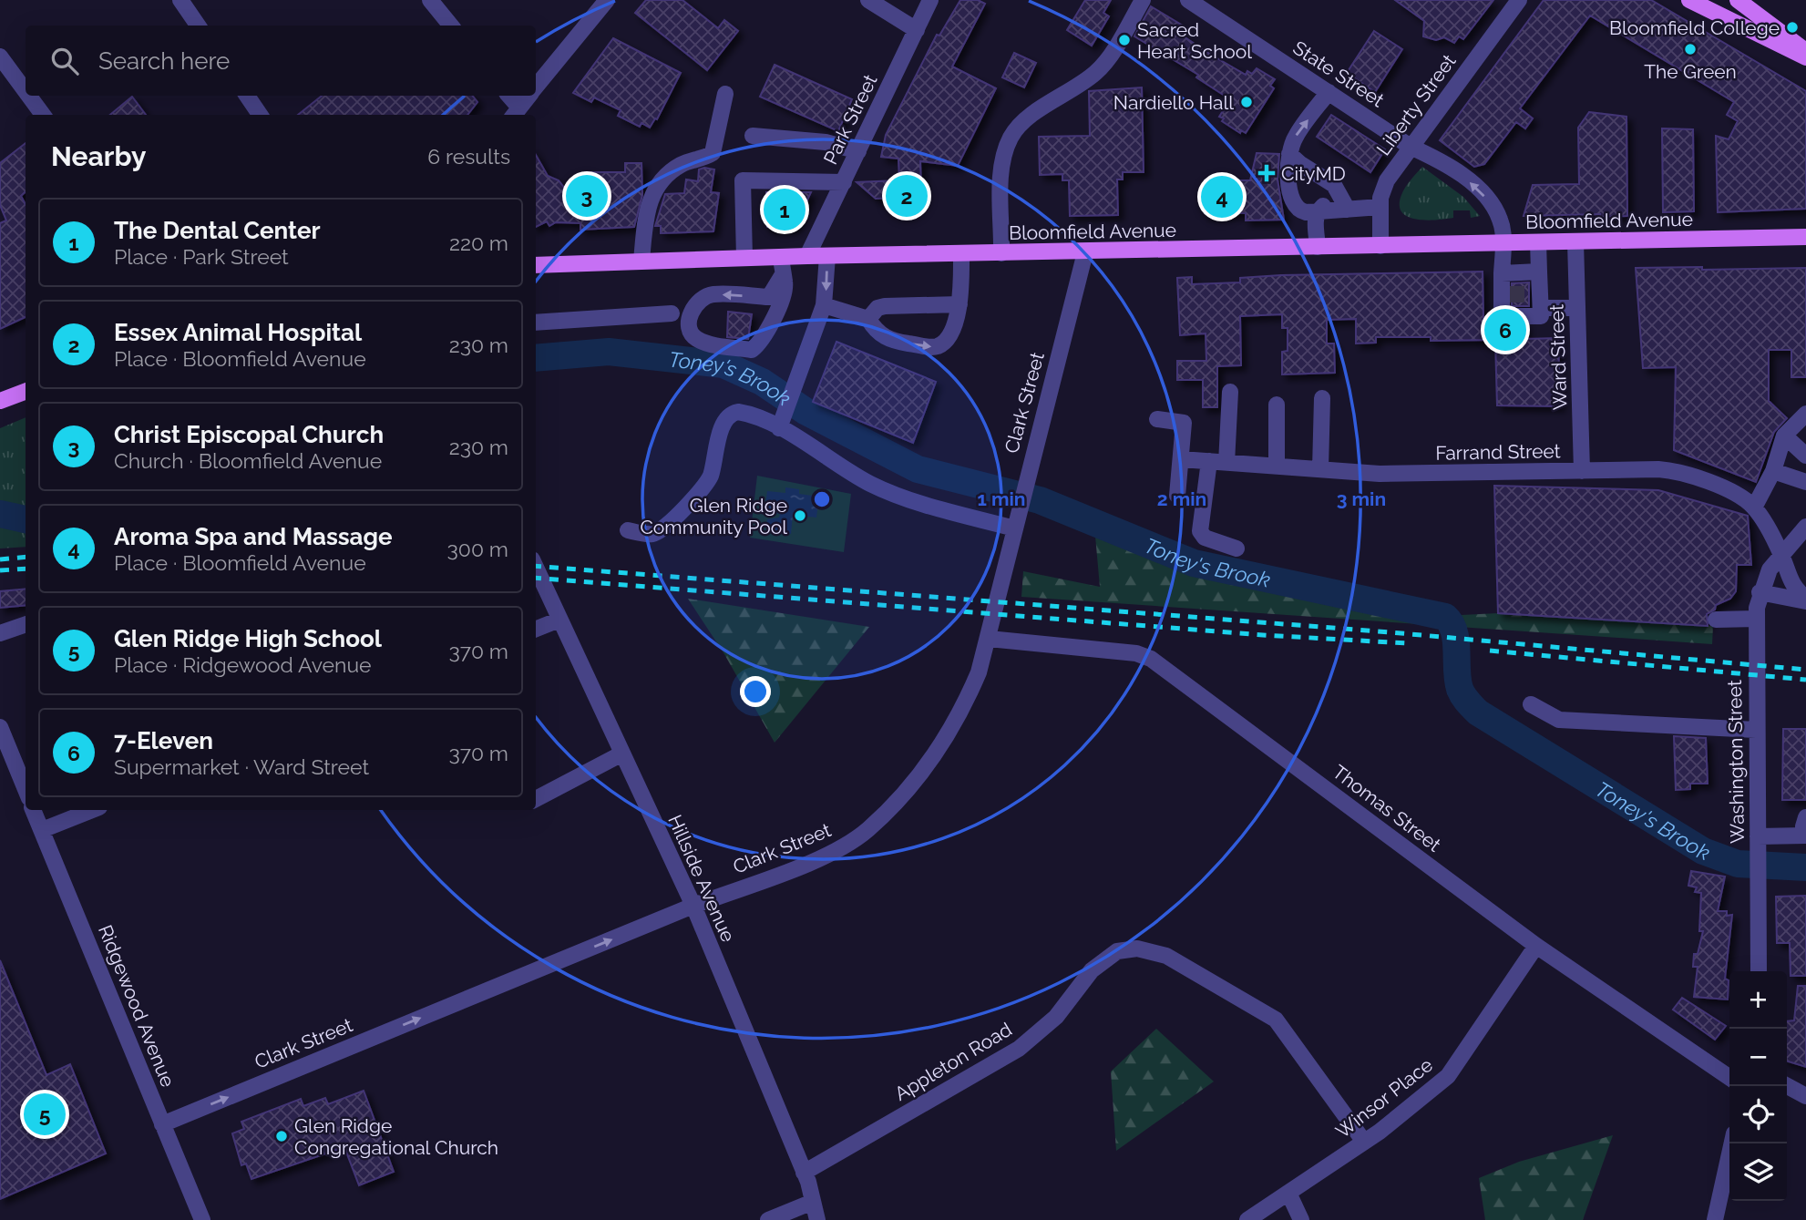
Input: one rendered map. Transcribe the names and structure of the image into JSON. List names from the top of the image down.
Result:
{
  "streets": {
    "main road": ["Bloomfield Avenue"],
    "street": [
      "State Street",
      "Liberty Street",
      "Park Street",
      "Ward Street",
      "Clark Street",
      "Farrand Street",
      "Washington Street",
      "Thomas Street",
      "Hillside Avenue",
      "Ridgewood Avenue",
      "Appleton Road",
      "Winsor Place"
    ]
  },
  "crossings": [
    ["State Street", "Liberty Street"],
    ["State Street", "Bloomfield Avenue"],
    ["Liberty Street", "Bloomfield Avenue"],
    ["Park Street", "Bloomfield Avenue"],
    ["Bloomfield Avenue", "Ward Street"],
    ["Bloomfield Avenue", "Clark Street"],
    ["Ward Street", "Farrand Street"],
    ["Clark Street", "Thomas Street"],
    ["Clark Street", "Hillside Avenue"],
    ["Clark Street", "Ridgewood Avenue"],
    ["Farrand Street", "Washington Street"],
    ["Thomas Street", "Winsor Place"],
    ["Hillside Avenue", "Appleton Road"],
    ["Appleton Road", "Winsor Place"]
  ],
  "one_way": ["Clark Street"],
  "water": ["Toney's Brook"],
  "places": {
    "other": [
      "Bloomfield College",
      "Sacred Heart School",
      "The Green",
      "Nardiello Hall",
      "Glen Ridge Community Pool",
      "Glen Ridge Congregational Church"
    ],
    "health": ["CityMD"]
  },
  "page": {
    "search": "Search here",
    "heading": ["Nearby", "6 results"],
    "pins": [
      "2",
      "3",
      "4",
      "1",
      "6",
      "5"
    ],
    "list": [
      {
        "mark": "1",
        "name": "The Dental Center",
        "note": "Place · Park Street",
        "value": "220 m"
      },
      {
        "mark": "2",
        "name": "Essex Animal Hospital",
        "note": "Place · Bloomfield Avenue",
        "value": "230 m"
      },
      {
        "mark": "3",
        "name": "Christ Episcopal Church",
        "note": "Church · Bloomfield Avenue",
        "value": "230 m"
      },
      {
        "mark": "4",
        "name": "Aroma Spa and Massage",
        "note": "Place · Bloomfield Avenue",
        "value": "300 m"
      },
      {
        "mark": "5",
        "name": "Glen Ridge High School",
        "note": "Place · Ridgewood Avenue",
        "value": "370 m"
      },
      {
        "mark": "6",
        "name": "7-Eleven",
        "note": "Supermarket · Ward Street",
        "value": "370 m"
      }
    ],
    "map_buttons": ["+", "−"]
  },
  "rings": ["1 min", "2 min", "3 min"]
}
